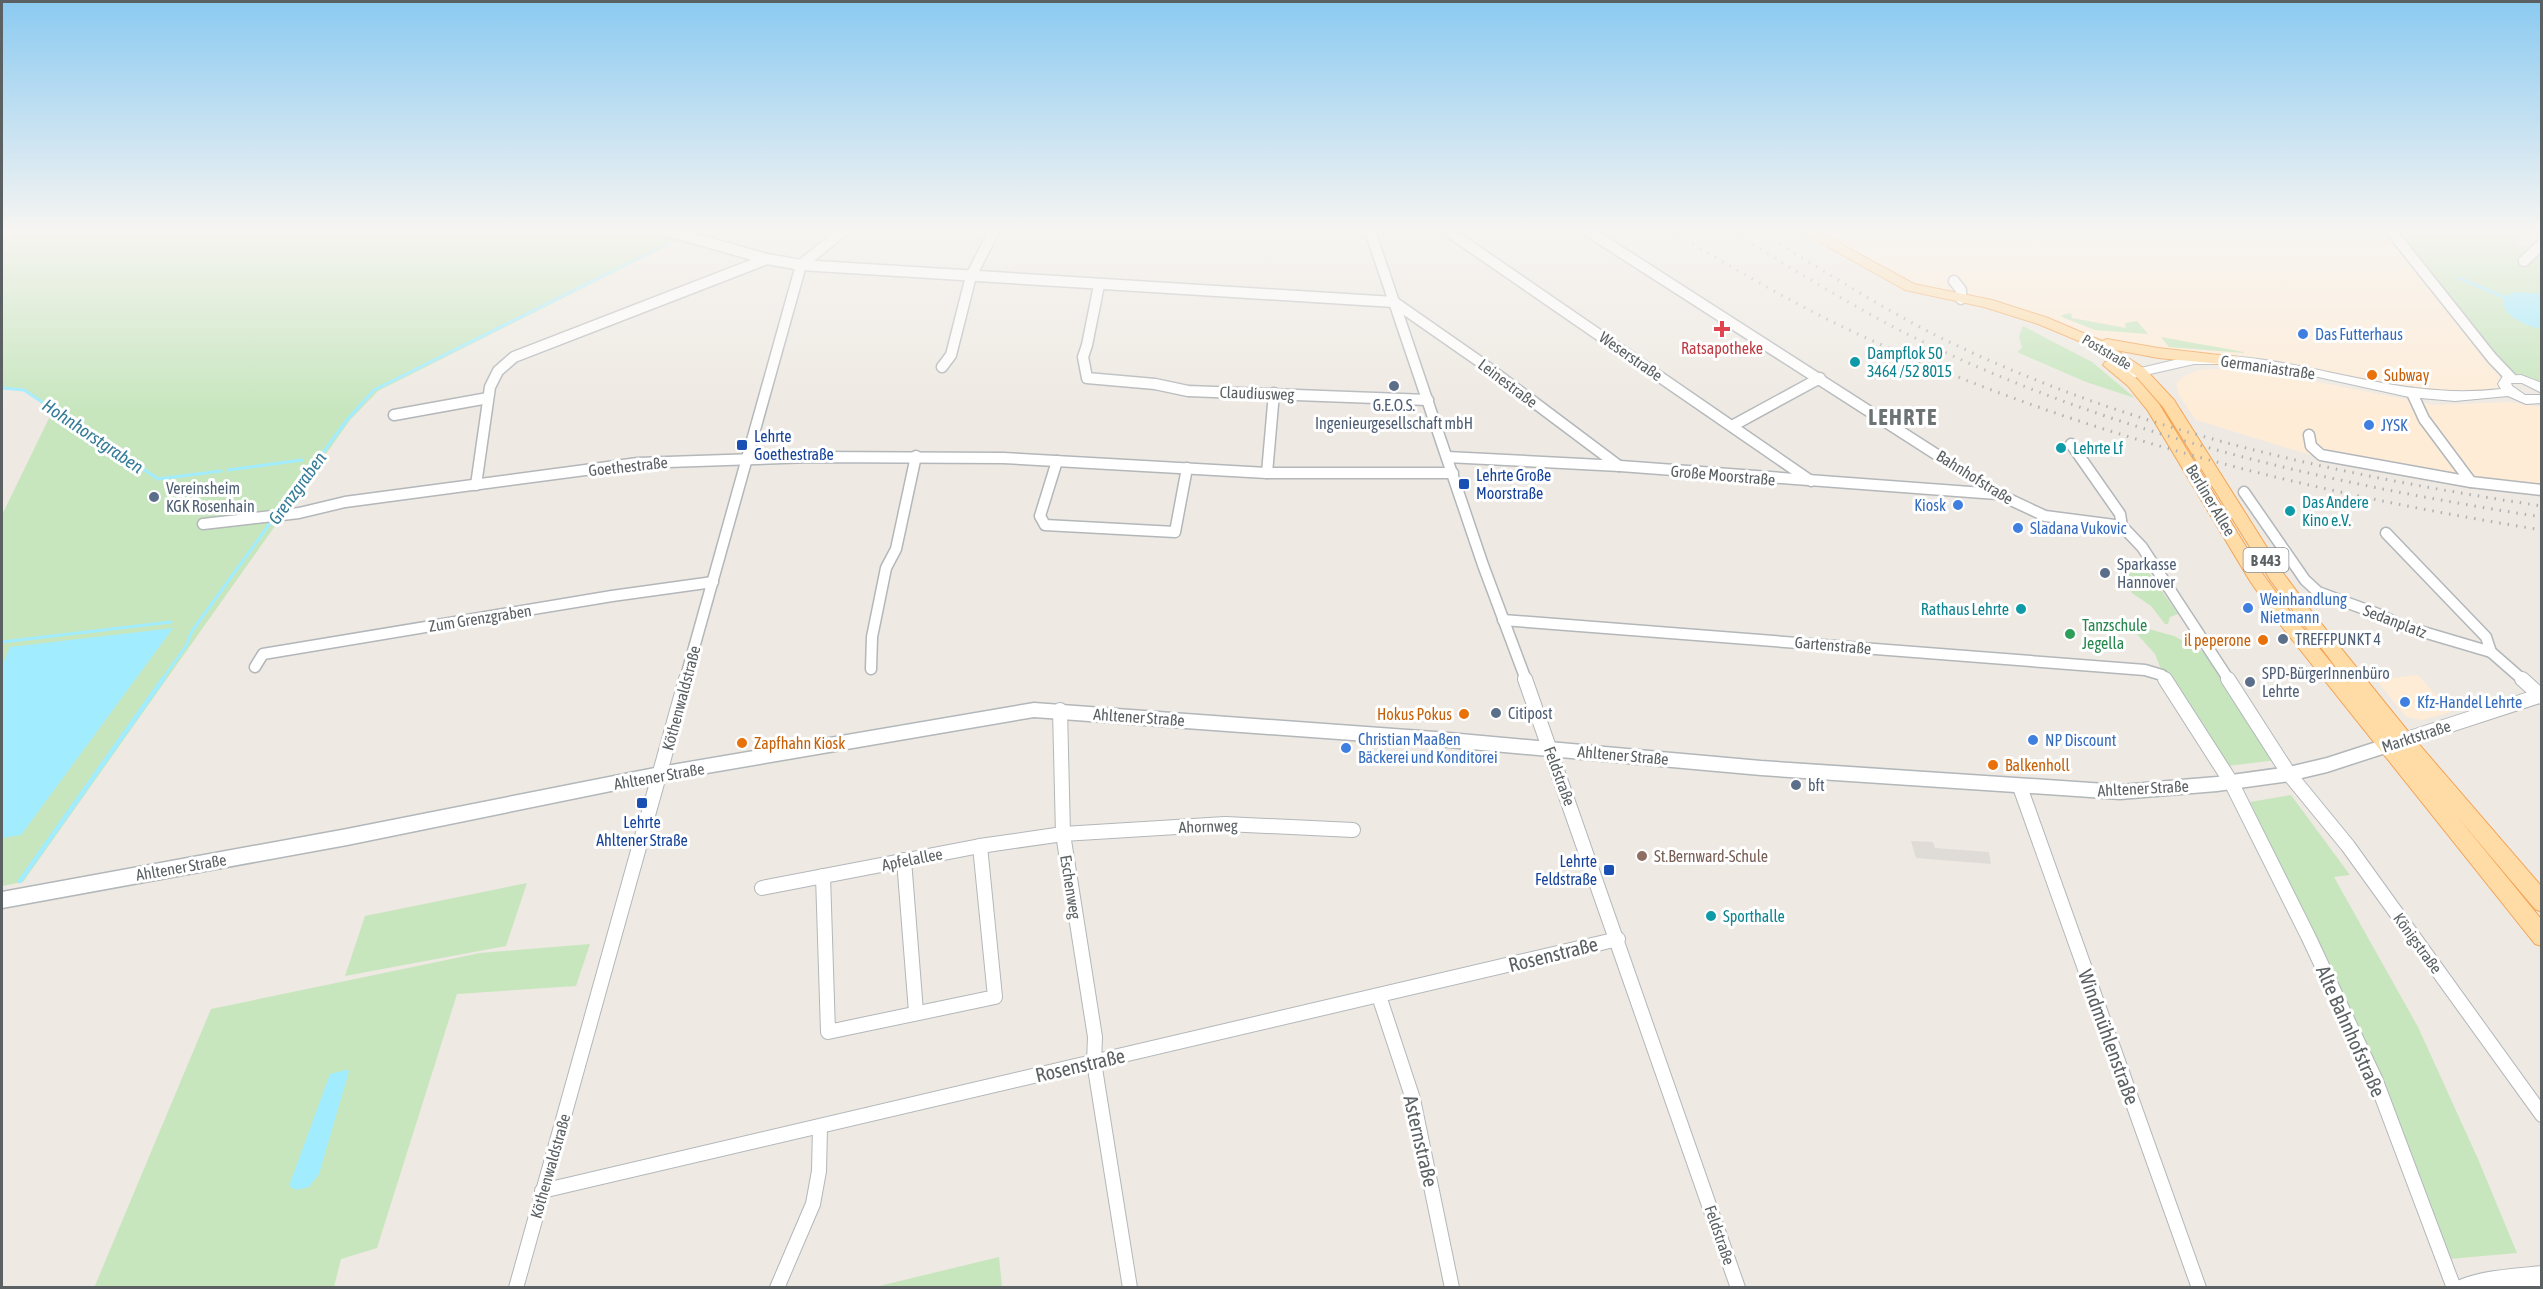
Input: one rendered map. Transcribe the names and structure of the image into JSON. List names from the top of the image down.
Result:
{
  "streets": {
    "main road": [
      "Poststraße",
      "Berliner Allee",
      "B 443",
      "Ahltener Straße",
      "Marktstraße"
    ],
    "street": [
      "Weserstraße",
      "Germaniastraße",
      "Leinestraße",
      "Claudiusweg",
      "Goethestraße",
      "Große Moorstraße",
      "Bahnhofstraße",
      "Zum Grenzgraben",
      "Sedanplatz",
      "Gartenstraße",
      "Köthenwaldstraße",
      "Feldstraße",
      "Ahornweg",
      "Apfelallee",
      "Eschenweg",
      "Königstraße",
      "Rosenstraße",
      "Alte Bahnhofstraße",
      "Windmühlenstraße",
      "Asternstraße"
    ]
  },
  "crossings": [
    ["Poststraße", "Germaniastraße"],
    ["Poststraße", "Berliner Allee"],
    ["Weserstraße", "Große Moorstraße"],
    ["Germaniastraße", "Berliner Allee"],
    ["Leinestraße", "Große Moorstraße"],
    ["Leinestraße", "Feldstraße"],
    ["Claudiusweg", "Feldstraße"],
    ["Goethestraße", "Köthenwaldstraße"],
    ["Goethestraße", "Feldstraße"],
    ["Große Moorstraße", "Bahnhofstraße"],
    ["Große Moorstraße", "Feldstraße"],
    ["Berliner Allee", "Marktstraße"],
    ["Zum Grenzgraben", "Köthenwaldstraße"],
    ["Sedanplatz", "Marktstraße"],
    ["Gartenstraße", "Feldstraße"],
    ["Gartenstraße", "Alte Bahnhofstraße"],
    ["Köthenwaldstraße", "Ahltener Straße"],
    ["Köthenwaldstraße", "Rosenstraße"],
    ["Ahltener Straße", "Marktstraße"],
    ["Ahltener Straße", "Feldstraße"],
    ["Ahltener Straße", "Eschenweg"],
    ["Ahltener Straße", "Königstraße"],
    ["Ahltener Straße", "Alte Bahnhofstraße"],
    ["Ahltener Straße", "Windmühlenstraße"],
    ["Marktstraße", "Königstraße"],
    ["Feldstraße", "Rosenstraße"],
    ["Ahornweg", "Apfelallee"],
    ["Ahornweg", "Eschenweg"],
    ["Apfelallee", "Eschenweg"],
    ["Eschenweg", "Rosenstraße"],
    ["Rosenstraße", "Asternstraße"]
  ],
  "districts": ["LEHRTE"],
  "water": ["Hohnhorstgraben", "Grenzgraben"],
  "places": {
    "health": ["Ratsapotheke"],
    "other": [
      "Das Futterhaus",
      "Dampflok 50 3464 /52 8015",
      "Subway",
      "G.E.O.S. Ingenieurgesellschaft mbH",
      "JYSK",
      "Lehrte Lf",
      "Vereinsheim KGK Rosenhain",
      "Kiosk",
      "Das Andere Kino e.V.",
      "Sladana Vukovic",
      "Sparkasse Hannover",
      "Weinhandlung Nietmann",
      "Rathaus Lehrte",
      "Tanzschule Jegella",
      "TREFFPUNKT 4",
      "il peperone",
      "SPD-BürgerInnenbüro Lehrte",
      "Kfz-Handel Lehrte",
      "Citipost",
      "Hokus Pokus",
      "NP Discount",
      "Zapfhahn Kiosk",
      "Christian Maaßen Bäckerei und Konditorei",
      "Balkenholl",
      "bft",
      "St.Bernward-Schule",
      "Sporthalle"
    ],
    "transit": [
      "Lehrte Goethestraße",
      "Lehrte Große Moorstraße",
      "Lehrte Ahltener Straße",
      "Lehrte Feldstraße"
    ]
  }
}
